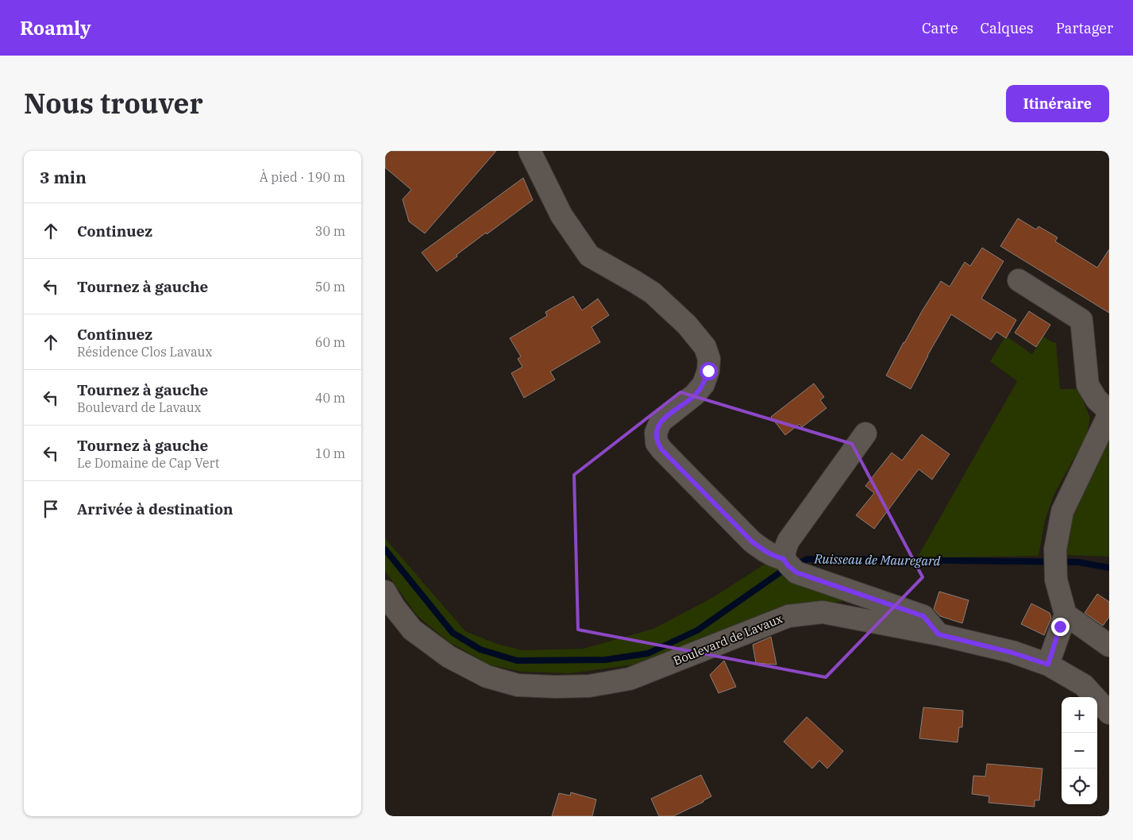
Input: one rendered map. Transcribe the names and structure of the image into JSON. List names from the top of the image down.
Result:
{
  "streets": {
    "street": ["Boulevard de Lavaux"]
  },
  "water": ["Ruisseau de Mauregard"],
  "page": {
    "header": "Roamly",
    "nav": ["Carte", "Calques", "Partager"],
    "title": "Nous trouver",
    "buttons": "Itinéraire",
    "heading": ["3 min", "À pied · 190 m"],
    "list": [
      ["Continuez", "30 m"],
      ["Tournez à gauche", "50 m"],
      ["Continuez", "Résidence Clos Lavaux", "60 m"],
      ["Tournez à gauche", "Boulevard de Lavaux", "40 m"],
      ["Tournez à gauche", "Le Domaine de Cap Vert", "10 m"],
      "Arrivée à destination"
    ],
    "map_buttons": ["+", "−"]
  }
}
